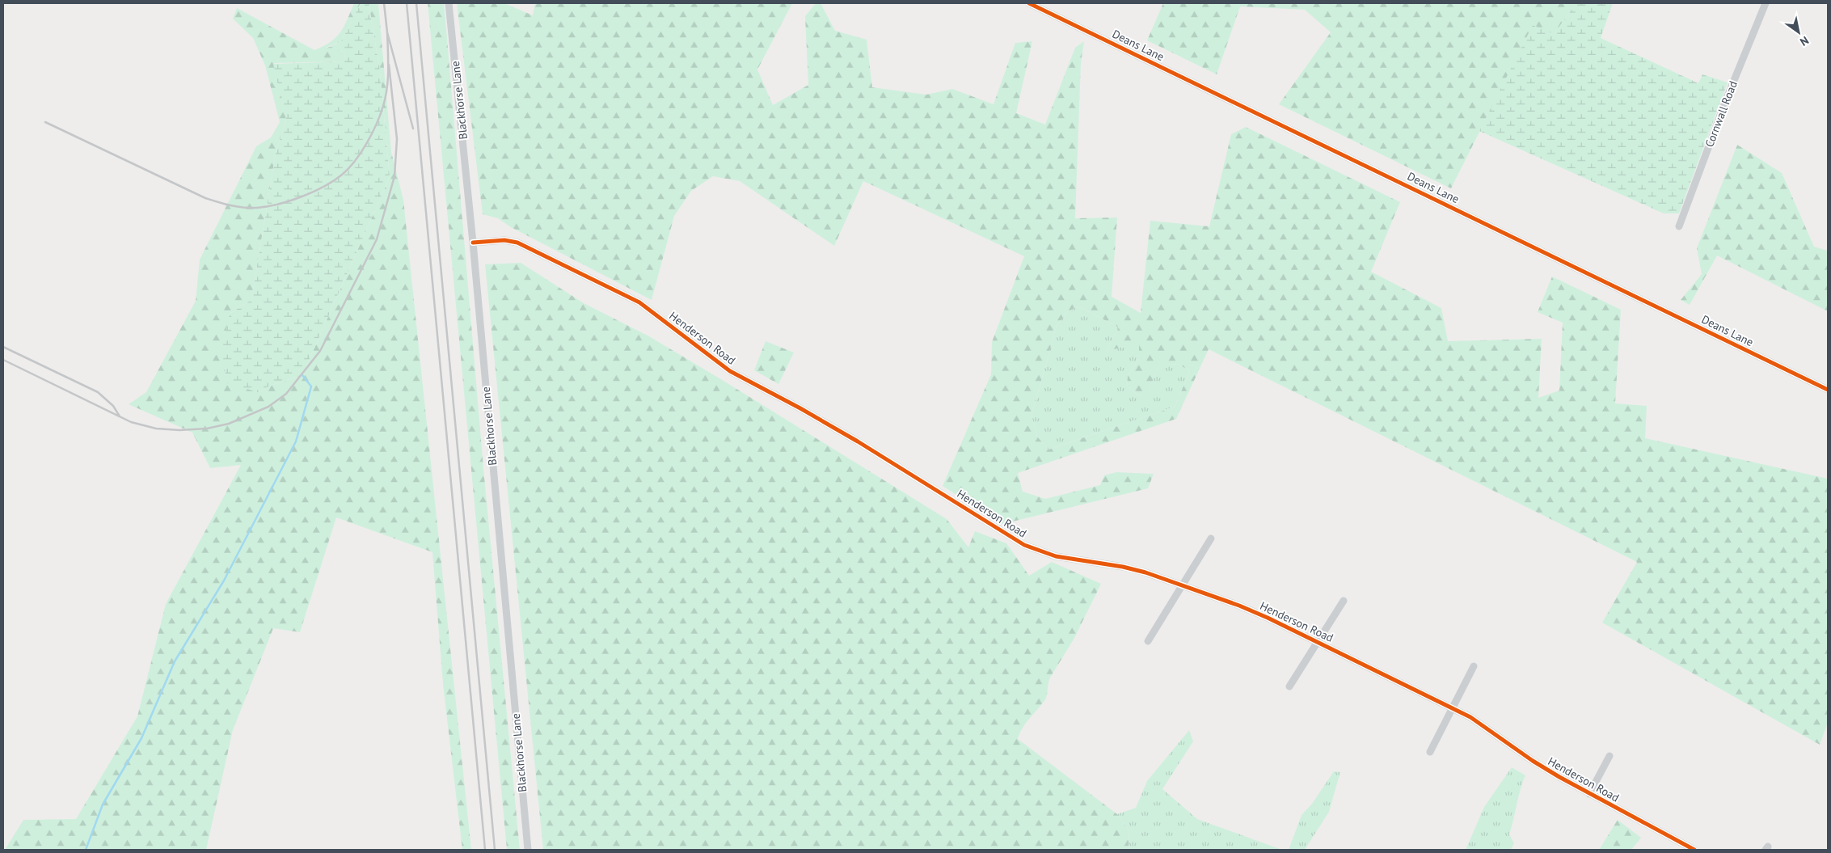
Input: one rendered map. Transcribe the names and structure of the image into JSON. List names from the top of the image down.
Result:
{
  "streets": {
    "street": [
      "Deans Lane",
      "Blackhorse Lane",
      "Cornwall Road",
      "Henderson Road"
    ]
  },
  "crossings": [
    ["Blackhorse Lane", "Henderson Road"]
  ],
  "north": "bottom right"
}
